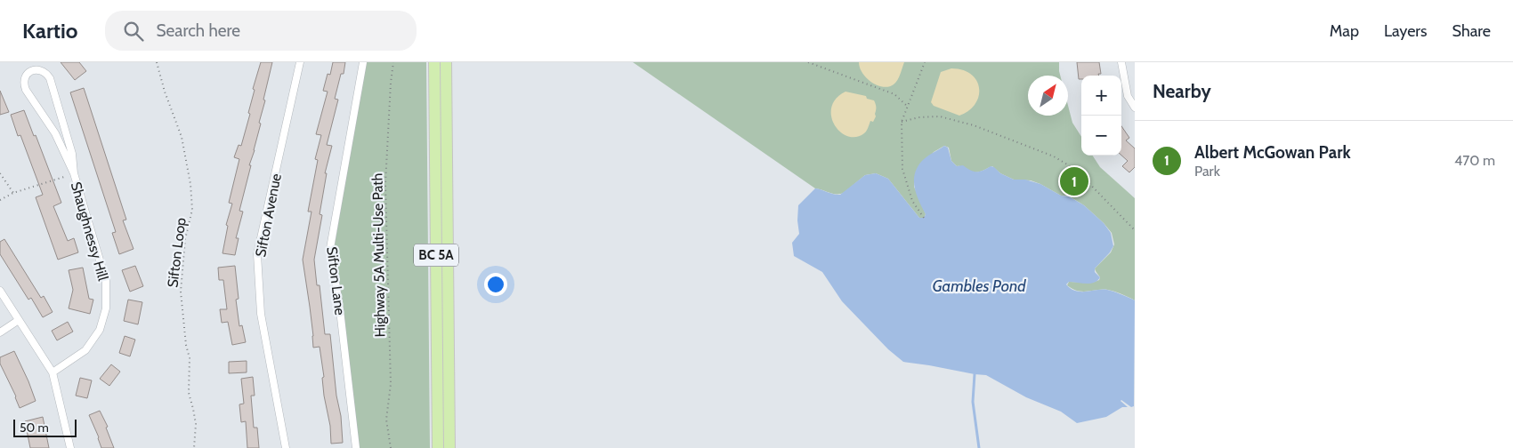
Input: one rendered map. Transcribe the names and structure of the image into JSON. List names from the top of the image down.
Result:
{
  "streets": {
    "main road": ["BC 5A"],
    "street": ["Sifton Avenue", "Shaughnessy Hill", "Sifton Lane"],
    "path": ["Sifton Loop", "Highway 5A Multi-Use Path"]
  },
  "water": ["Gambles Pond"],
  "scale_bar": "50 m",
  "north": "top right",
  "page": {
    "header": "Kartio",
    "search": "Search here",
    "nav": ["Map", "Layers", "Share"],
    "heading": "Nearby",
    "map_buttons": ["+", "−"],
    "list": [
      {
        "mark": "1",
        "name": "Albert McGowan Park",
        "note": "Park",
        "value": "470 m"
      }
    ],
    "pins": "1",
    "scale": "50 m"
  }
}
